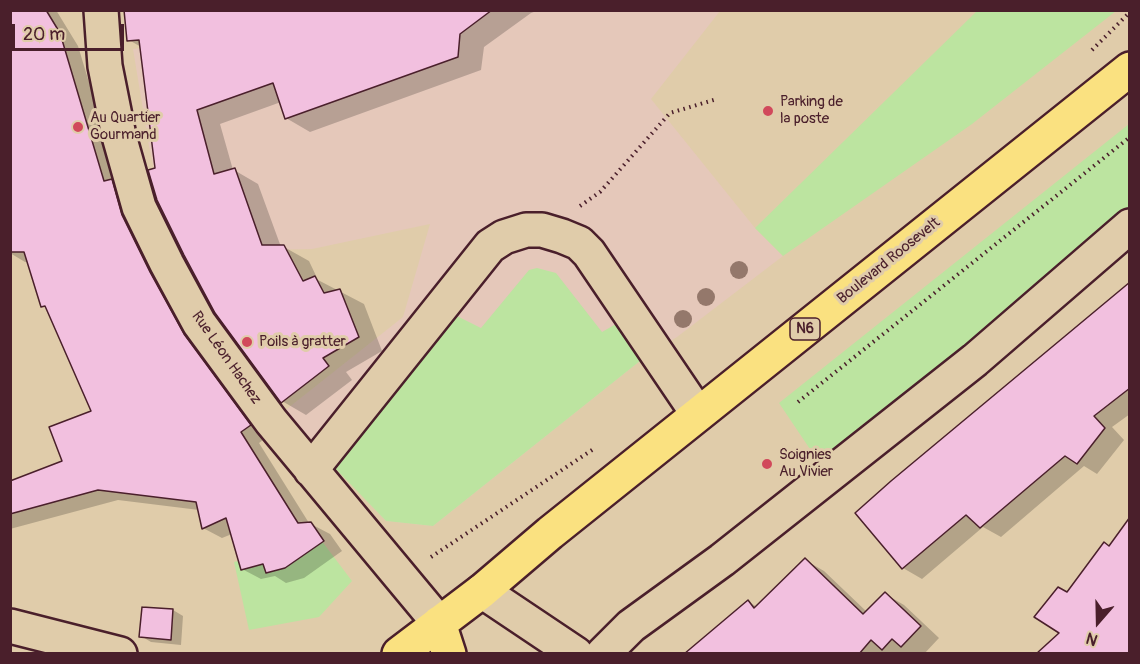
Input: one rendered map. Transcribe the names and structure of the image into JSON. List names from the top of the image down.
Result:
{
  "streets": {
    "main road": ["Boulevard Roosevelt", "N6"],
    "street": ["Rue Léon Hachez"]
  },
  "crossings": [
    ["Boulevard Roosevelt", "N6"],
    ["N6", "Rue Léon Hachez"]
  ],
  "places": [
    "Parking de la poste",
    "Au Quartier Gourmand",
    "Poils à gratter",
    "Soignies Au Vivier"
  ],
  "scale_bar": "20 m",
  "north": "bottom"
}
